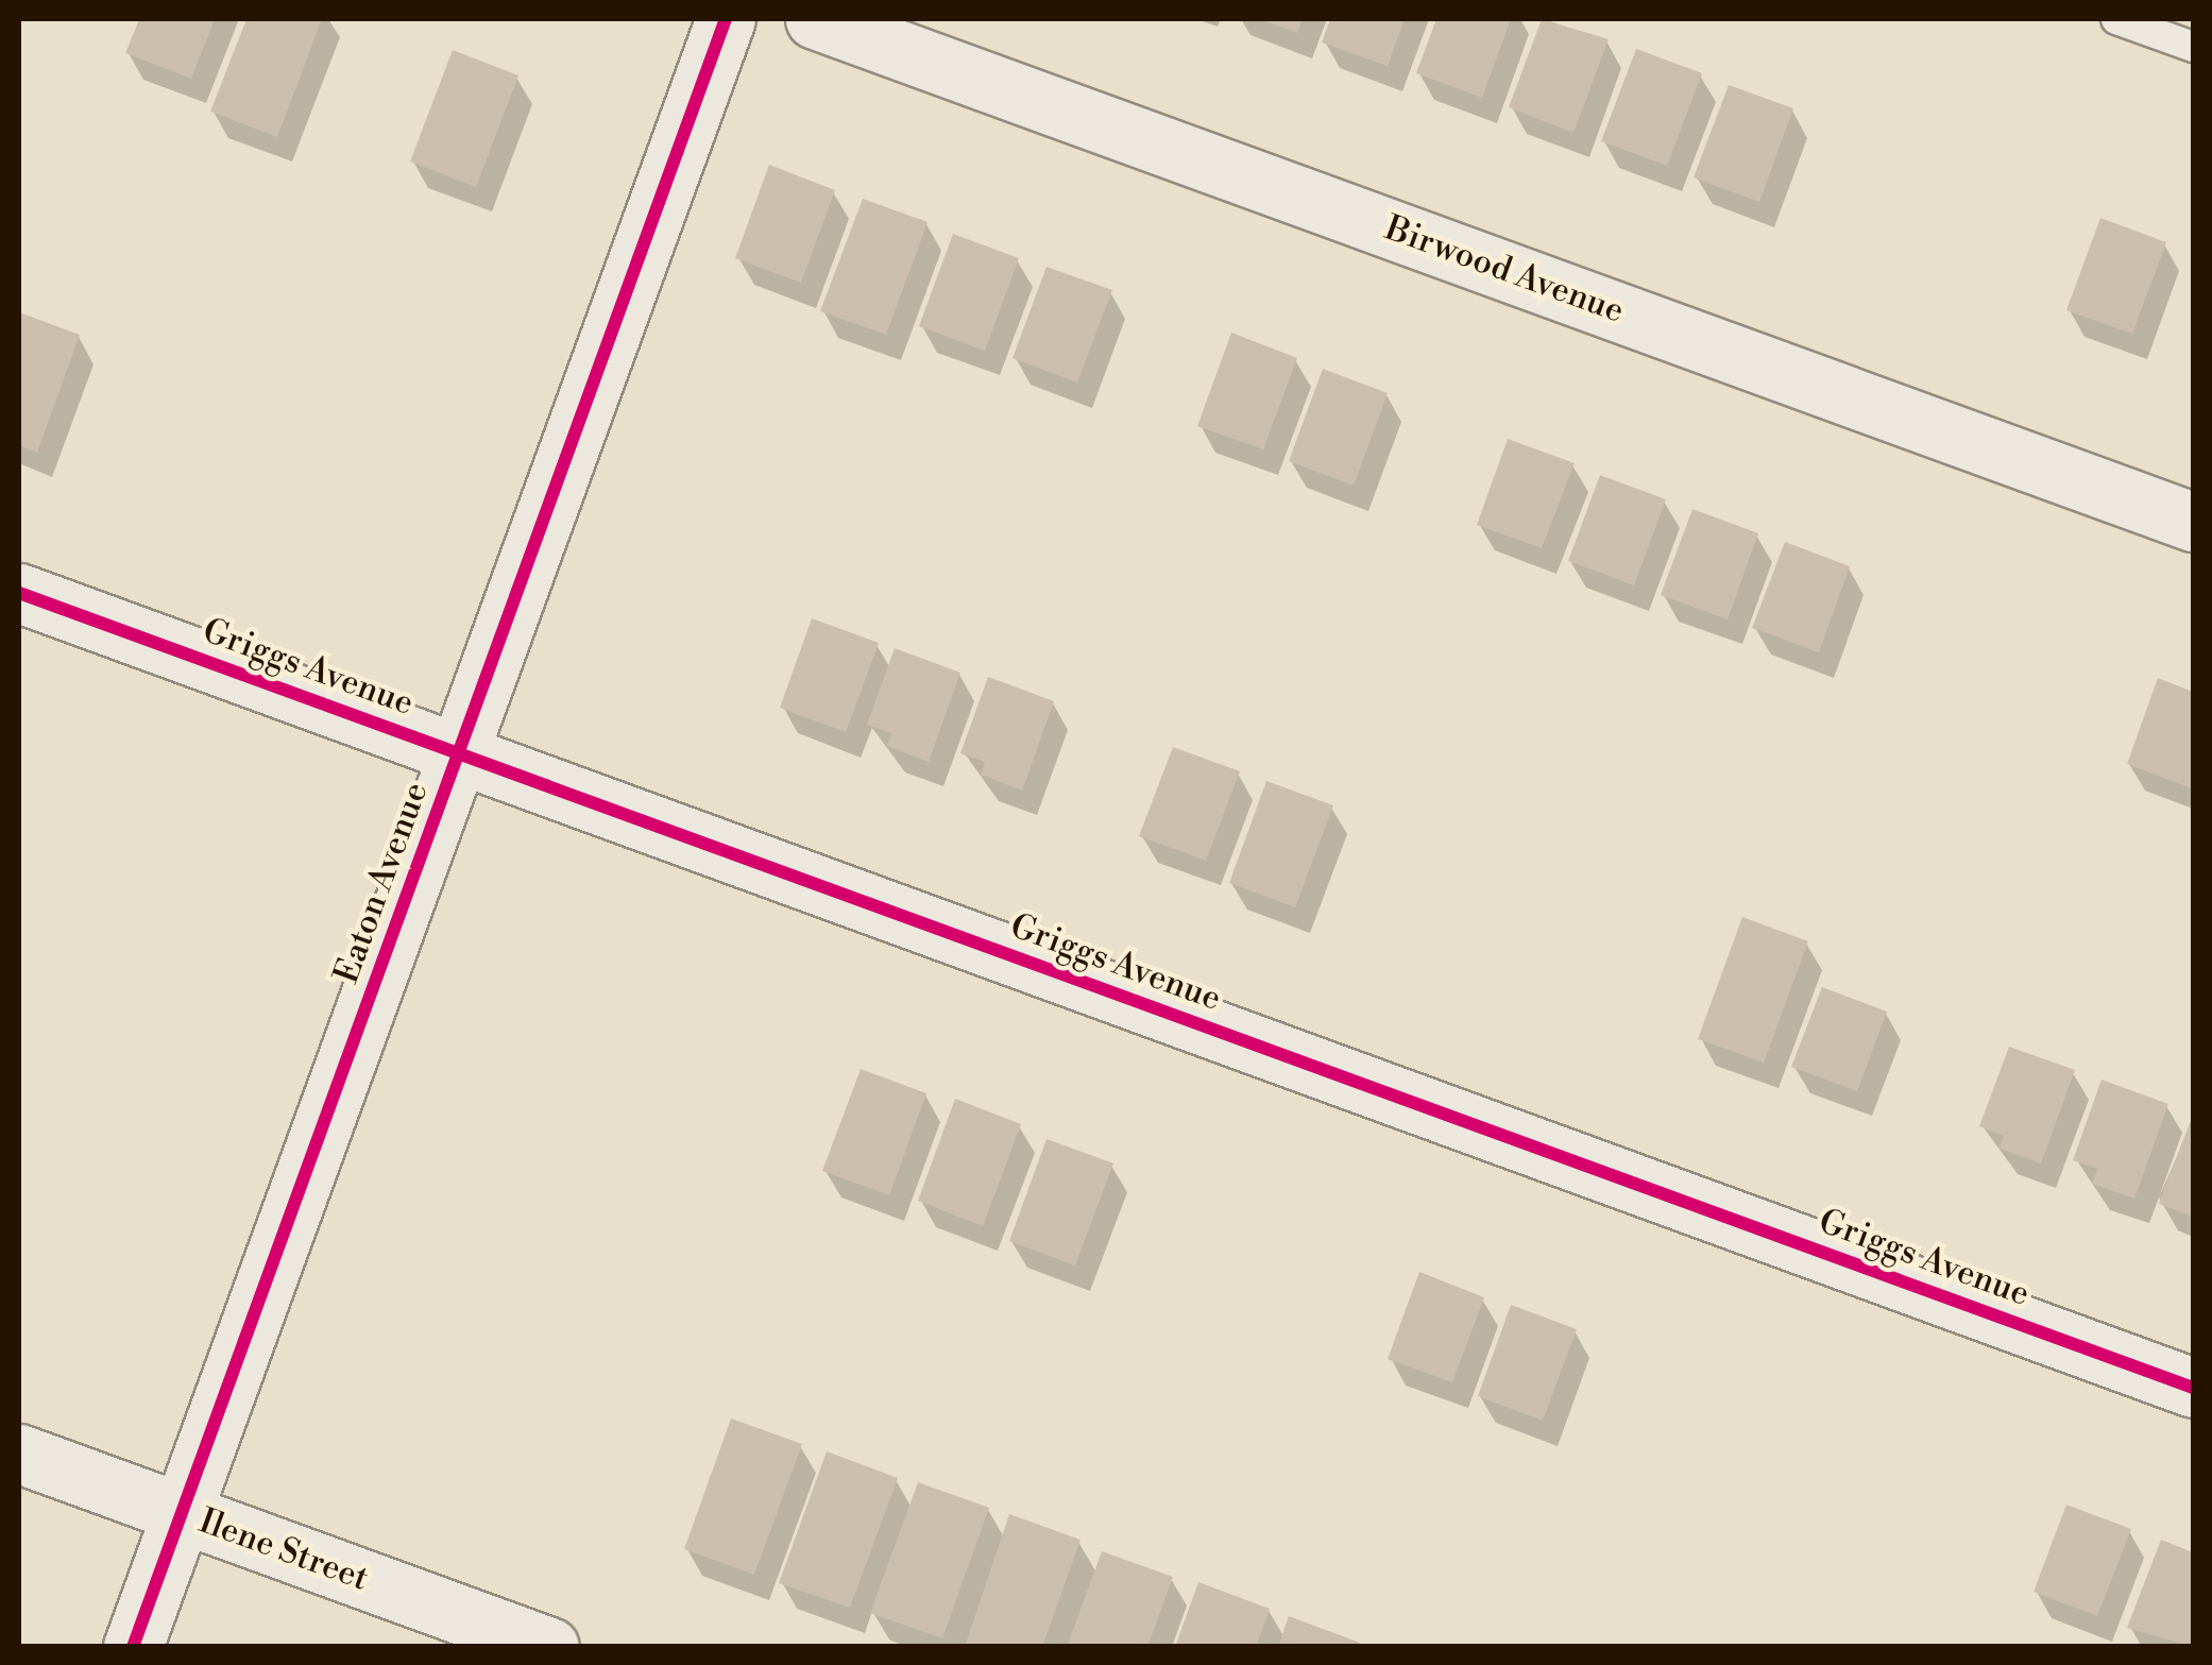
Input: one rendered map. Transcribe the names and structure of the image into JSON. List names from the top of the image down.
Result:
{
  "streets": {
    "street": [
      "Birwood Avenue",
      "Griggs Avenue",
      "Eaton Avenue",
      "Ilene Street"
    ]
  },
  "crossings": [
    ["Griggs Avenue", "Eaton Avenue"],
    ["Eaton Avenue", "Ilene Street"]
  ]
}
